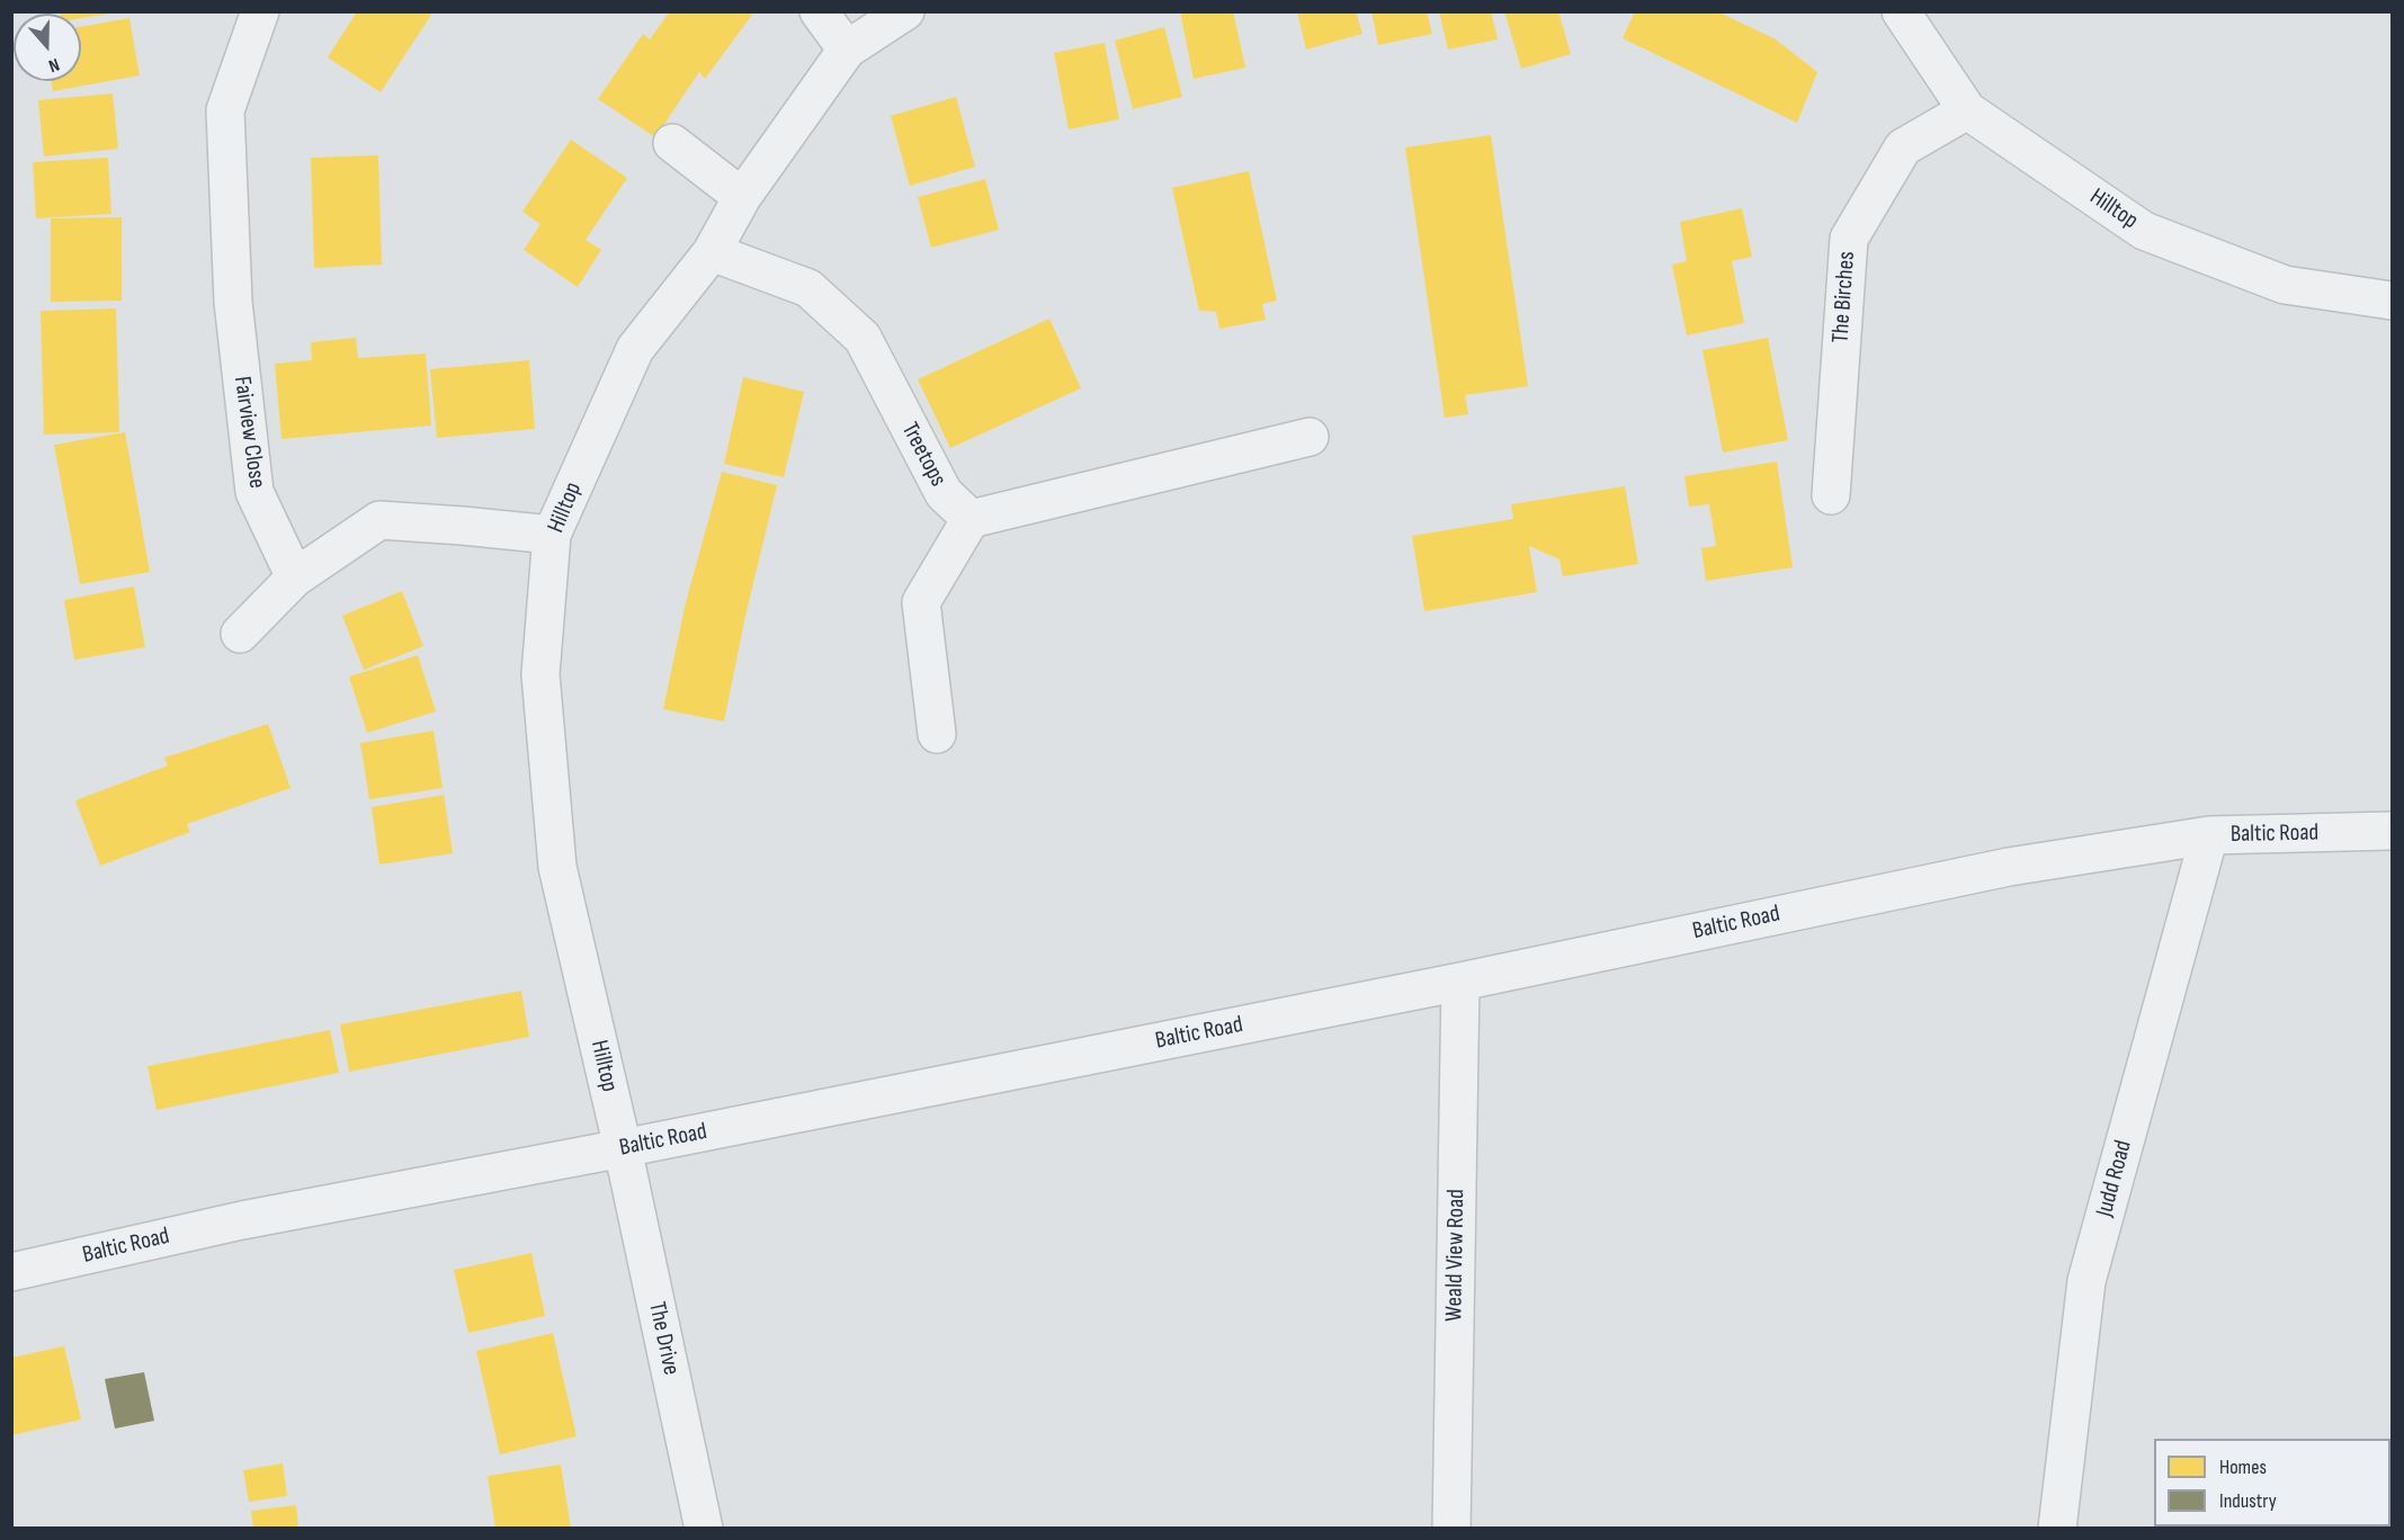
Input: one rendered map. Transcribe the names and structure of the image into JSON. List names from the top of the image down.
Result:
{
  "streets": {
    "street": [
      "Hilltop",
      "The Birches",
      "Fairview Close",
      "Treetops",
      "Baltic Road",
      "Judd Road",
      "Weald View Road",
      "The Drive"
    ]
  },
  "crossings": [
    ["Hilltop", "The Birches"],
    ["Hilltop", "Treetops"],
    ["Hilltop", "Baltic Road"],
    ["Hilltop", "The Drive"],
    ["Baltic Road", "Judd Road"],
    ["Baltic Road", "Weald View Road"],
    ["Baltic Road", "The Drive"]
  ],
  "legend": ["Homes", "Industry"],
  "north": "bottom"
}
